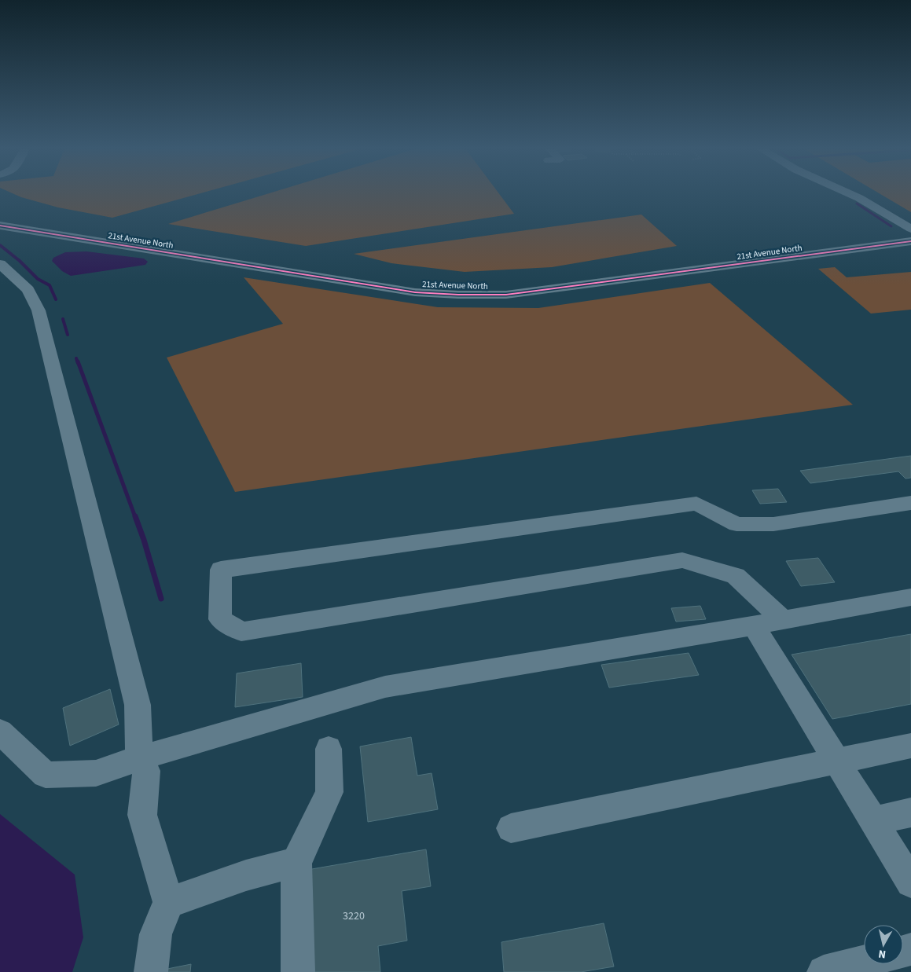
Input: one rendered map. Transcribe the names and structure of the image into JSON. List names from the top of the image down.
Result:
{
  "streets": {
    "street": ["21st Avenue North"]
  },
  "house_numbers": ["3220"],
  "north": "bottom"
}
